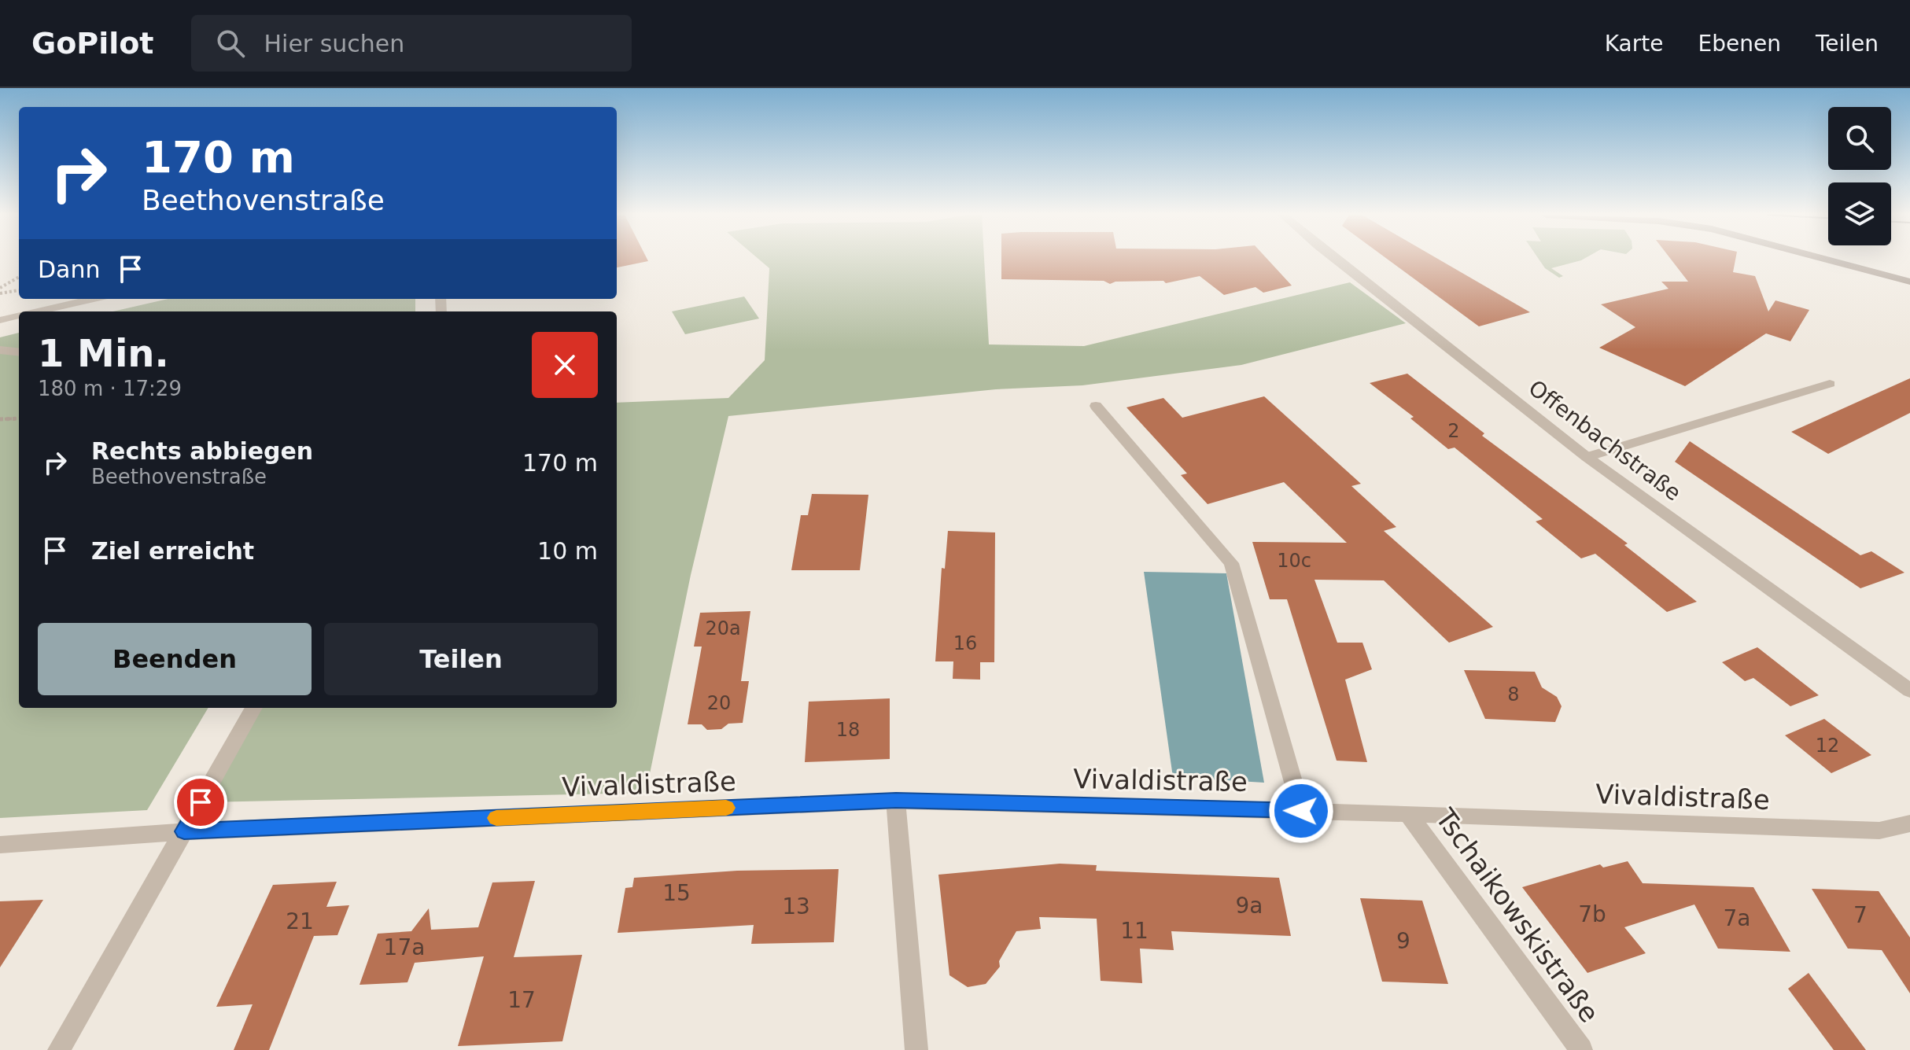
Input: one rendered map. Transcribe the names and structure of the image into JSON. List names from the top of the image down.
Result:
{
  "streets": {
    "street": ["Offenbachstraße", "Vivaldistraße", "Tschaikowskistraße"]
  },
  "crossings": [
    ["Vivaldistraße", "Tschaikowskistraße"]
  ],
  "house_numbers": [
    "2",
    "10c",
    "20a",
    "16",
    "8",
    "20",
    "18",
    "12",
    "15",
    "9a",
    "13",
    "7b",
    "7",
    "7a",
    "21",
    "11",
    "9",
    "17a",
    "17"
  ],
  "page": {
    "header": "GoPilot",
    "search": "Hier suchen",
    "nav": ["Karte", "Ebenen", "Teilen"],
    "turn": ["170 m", "Beethovenstraße"],
    "then": "Dann",
    "heading": ["1 Min.", "180 m · 17:29"],
    "list": [
      {
        "name": "Rechts abbiegen",
        "note": "Beethovenstraße",
        "value": "170 m"
      },
      {
        "name": "Ziel erreicht",
        "value": "10 m"
      }
    ],
    "buttons": ["Beenden", "Teilen"]
  }
}
